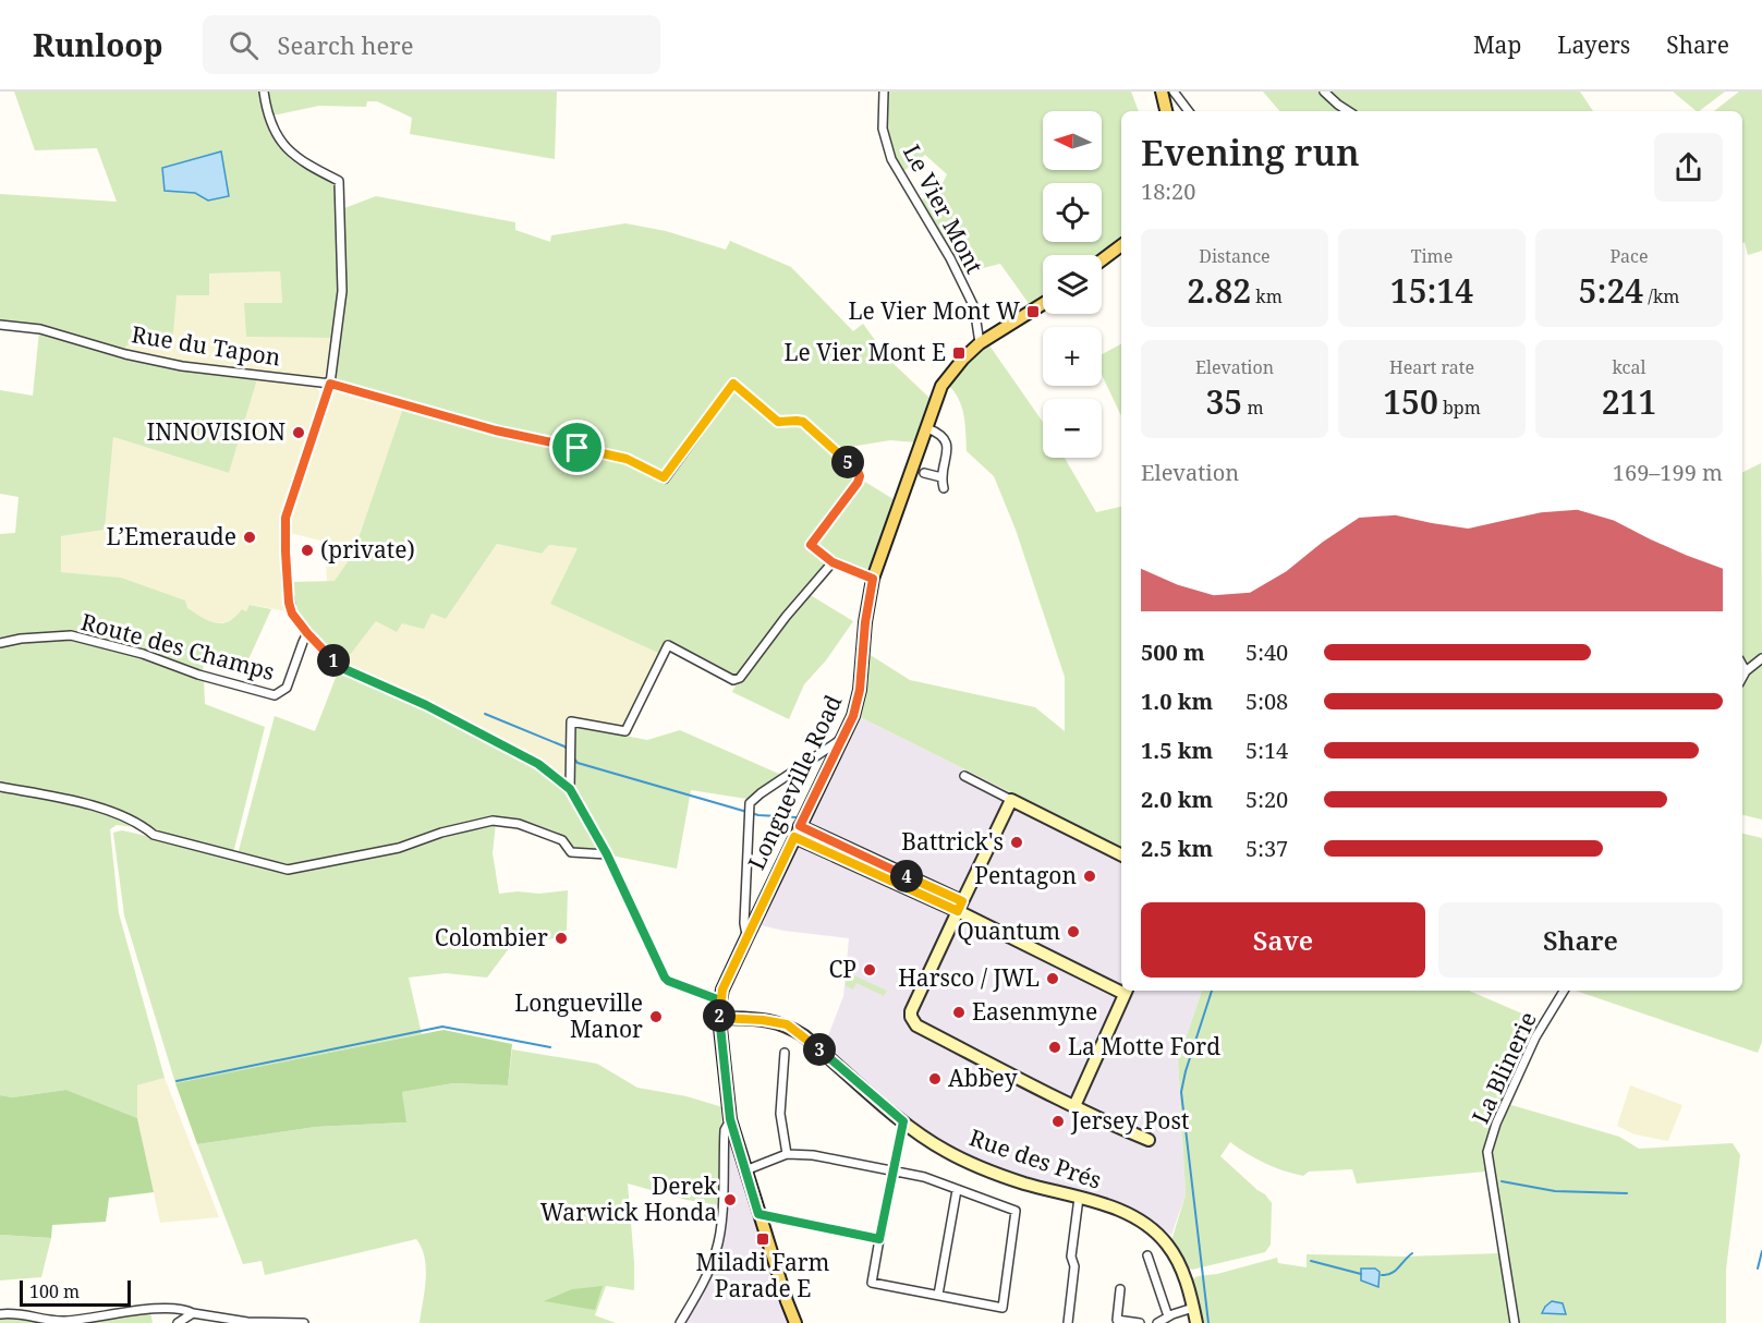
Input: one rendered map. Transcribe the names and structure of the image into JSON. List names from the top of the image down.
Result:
{
  "streets": {
    "main road": ["Longueville Road"],
    "street": [
      "Le Vier Mont",
      "Rue du Tapon",
      "Route des Champs",
      "La Blinerie",
      "Rue des Prés"
    ]
  },
  "crossings": [
    ["Le Vier Mont", "Longueville Road"],
    ["Longueville Road", "Rue des Prés"]
  ],
  "places": {
    "transit": ["Le Vier Mont W", "Le Vier Mont E", "Miladi Farm Parade E"],
    "other": [
      "INNOVISION",
      "L’Emeraude",
      "(private)",
      "Battrick's",
      "Pentagon",
      "Quantum",
      "Colombier",
      "CP",
      "Harsco / JWL",
      "Easenmyne",
      "Longueville Manor",
      "La Motte Ford",
      "Abbey",
      "Jersey Post",
      "Derek Warwick Honda"
    ]
  },
  "scale_bar": "100 m",
  "north": "left",
  "page": {
    "header": "Runloop",
    "search": "Search here",
    "nav": ["Map", "Layers", "Share"],
    "map_buttons": ["+", "−"],
    "heading": ["Evening run", "18:20"],
    "stats": [
      ["Distance", "2.82 km"],
      ["Time", "15:14"],
      ["Pace", "5:24 /km"],
      ["Elevation", "35 m"],
      ["Heart rate", "150 bpm"],
      ["kcal", "211"]
    ],
    "chart": ["Elevation", "169–199 m"],
    "pins": [
      "5",
      "1",
      "4",
      "2",
      "3"
    ],
    "list": [
      {
        "name": "500 m",
        "note": "5:40"
      },
      {
        "name": "1.0 km",
        "note": "5:08"
      },
      {
        "name": "1.5 km",
        "note": "5:14"
      },
      {
        "name": "2.0 km",
        "note": "5:20"
      },
      {
        "name": "2.5 km",
        "note": "5:37"
      }
    ],
    "buttons": ["Save", "Share"],
    "scale": "100 m"
  }
}
